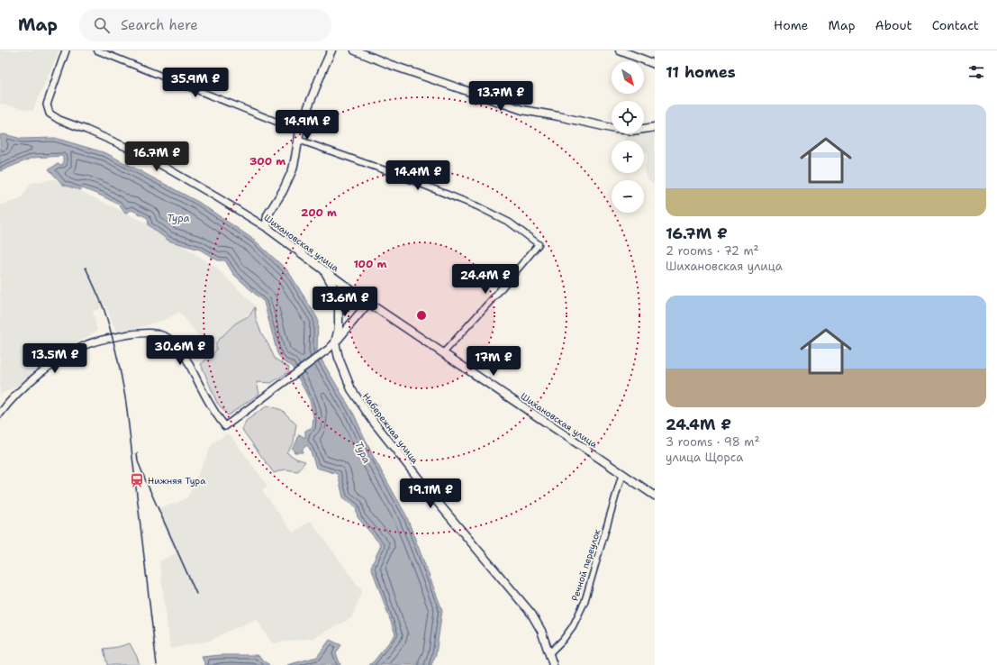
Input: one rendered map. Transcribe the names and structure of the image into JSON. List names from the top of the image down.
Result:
{
  "streets": {
    "main road": ["Шихановская улица", "Набережная улица"],
    "street": ["Речной переулок"]
  },
  "crossings": [
    ["Шихановская улица", "Набережная улица"],
    ["Шихановская улица", "Речной переулок"],
    ["Набережная улица", "Речной переулок"]
  ],
  "water": ["Тура"],
  "places": {
    "station": ["Нижняя Тура"]
  },
  "north": "bottom right",
  "page": {
    "header": "Map",
    "search": "Search here",
    "nav": [
      "Home",
      "Map",
      "About",
      "Contact"
    ],
    "heading": "11 homes",
    "map_buttons": ["+", "−"],
    "price": [
      "35.9M ₽",
      "13.7M ₽",
      "14.9M ₽",
      "16.7M ₽",
      "14.4M ₽",
      "24.4M ₽",
      "13.6M ₽",
      "30.6M ₽",
      "13.5M ₽",
      "17M ₽",
      "19.1M ₽"
    ],
    "list": [
      {
        "name": "16.7M ₽",
        "note": "2 rooms · 72 m² · Шихановская улица"
      },
      {
        "name": "24.4M ₽",
        "note": "3 rooms · 98 m² · улица Щорса"
      }
    ]
  },
  "rings": ["300 m", "200 m", "100 m"]
}
